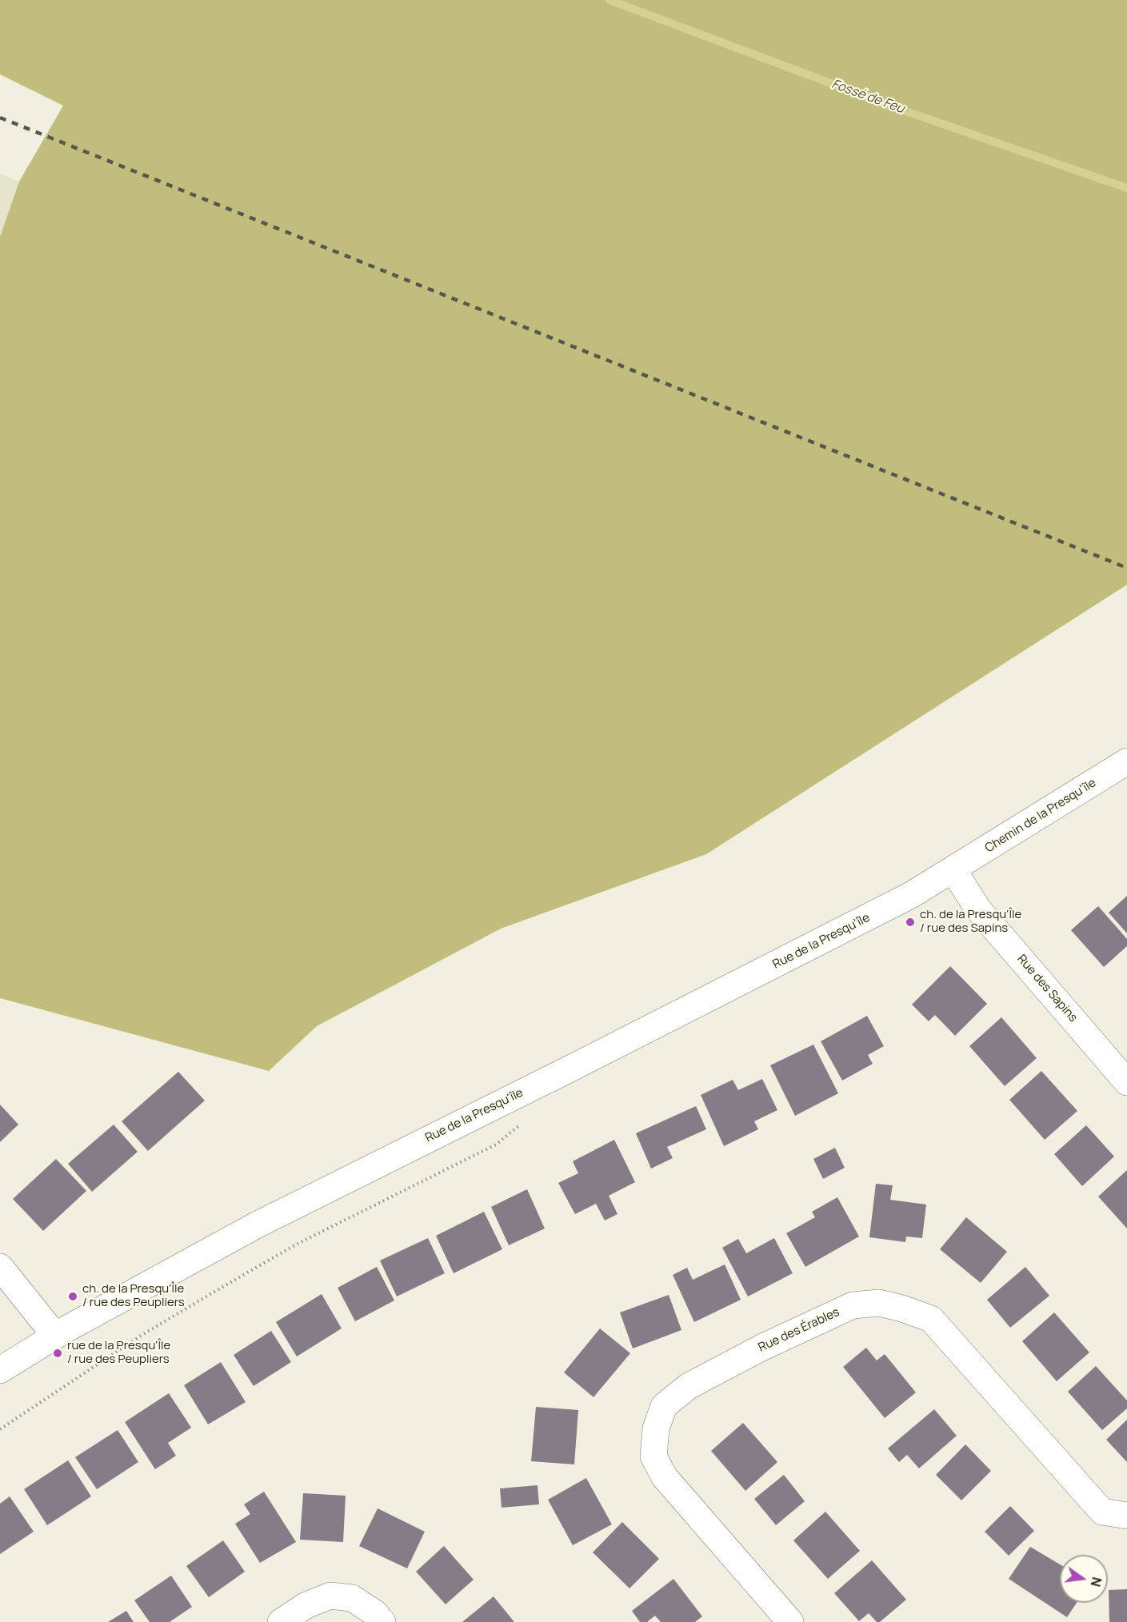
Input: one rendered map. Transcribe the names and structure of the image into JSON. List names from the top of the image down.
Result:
{
  "streets": {
    "street": [
      "Chemin de la Presqu'île",
      "Rue de la Presqu'île",
      "Rue des Sapins",
      "Rue des Érables"
    ]
  },
  "crossings": [
    ["Chemin de la Presqu'île", "Rue de la Presqu'île"],
    ["Chemin de la Presqu'île", "Rue des Sapins"],
    ["Rue de la Presqu'île", "Rue des Sapins"]
  ],
  "water": ["Fossé de Feu"],
  "places": ["ch. de la Presqu'Île / rue des Sapins", "ch. de la Presqu'Île / rue des Peupliers", "rue de la Presqu'Île / rue des Peupliers"],
  "north": "right"
}
